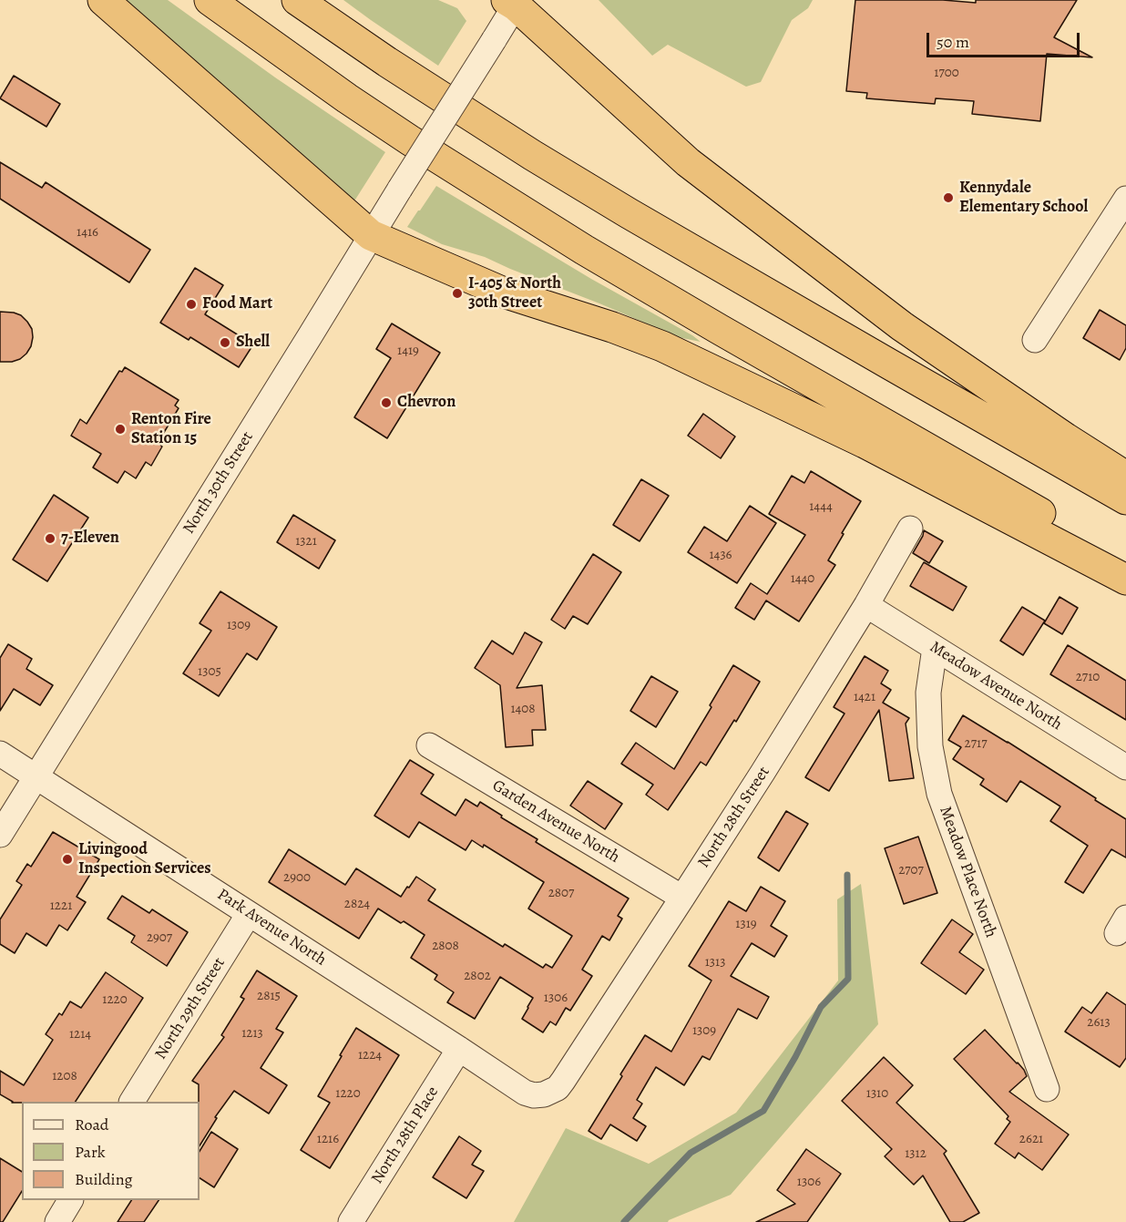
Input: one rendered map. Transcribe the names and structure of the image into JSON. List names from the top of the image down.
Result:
{
  "streets": {
    "street": [
      "North 30th Street",
      "Meadow Avenue North",
      "North 28th Street",
      "Garden Avenue North",
      "Meadow Place North",
      "Park Avenue North",
      "North 29th Street",
      "North 28th Place"
    ]
  },
  "crossings": [
    ["North 30th Street", "Park Avenue North"],
    ["Meadow Avenue North", "North 28th Street"],
    ["Meadow Avenue North", "Meadow Place North"],
    ["North 28th Street", "Garden Avenue North"],
    ["North 28th Street", "Park Avenue North"],
    ["Park Avenue North", "North 29th Street"],
    ["Park Avenue North", "North 28th Place"]
  ],
  "places": [
    "Kennydale Elementary School",
    "I-405 & North 30th Street",
    "Food Mart",
    "Shell",
    "Chevron",
    "Renton Fire Station 15",
    "7-Eleven",
    "Livingood Inspection Services"
  ],
  "house_numbers": [
    "1700",
    "1416",
    "1419",
    "1444",
    "1321",
    "1436",
    "1440",
    "1309",
    "1305",
    "2710",
    "1421",
    "1408",
    "2717",
    "2707",
    "2900",
    "2807",
    "2824",
    "1221",
    "1319",
    "2907",
    "2808",
    "1313",
    "2802",
    "2815",
    "1306",
    "1220",
    "2613",
    "1309",
    "1213",
    "1214",
    "1224",
    "1208",
    "1220",
    "1310",
    "1216",
    "2621",
    "1312",
    "1306"
  ],
  "legend": ["Road", "Park", "Building"],
  "scale_bar": "50 m"
}
